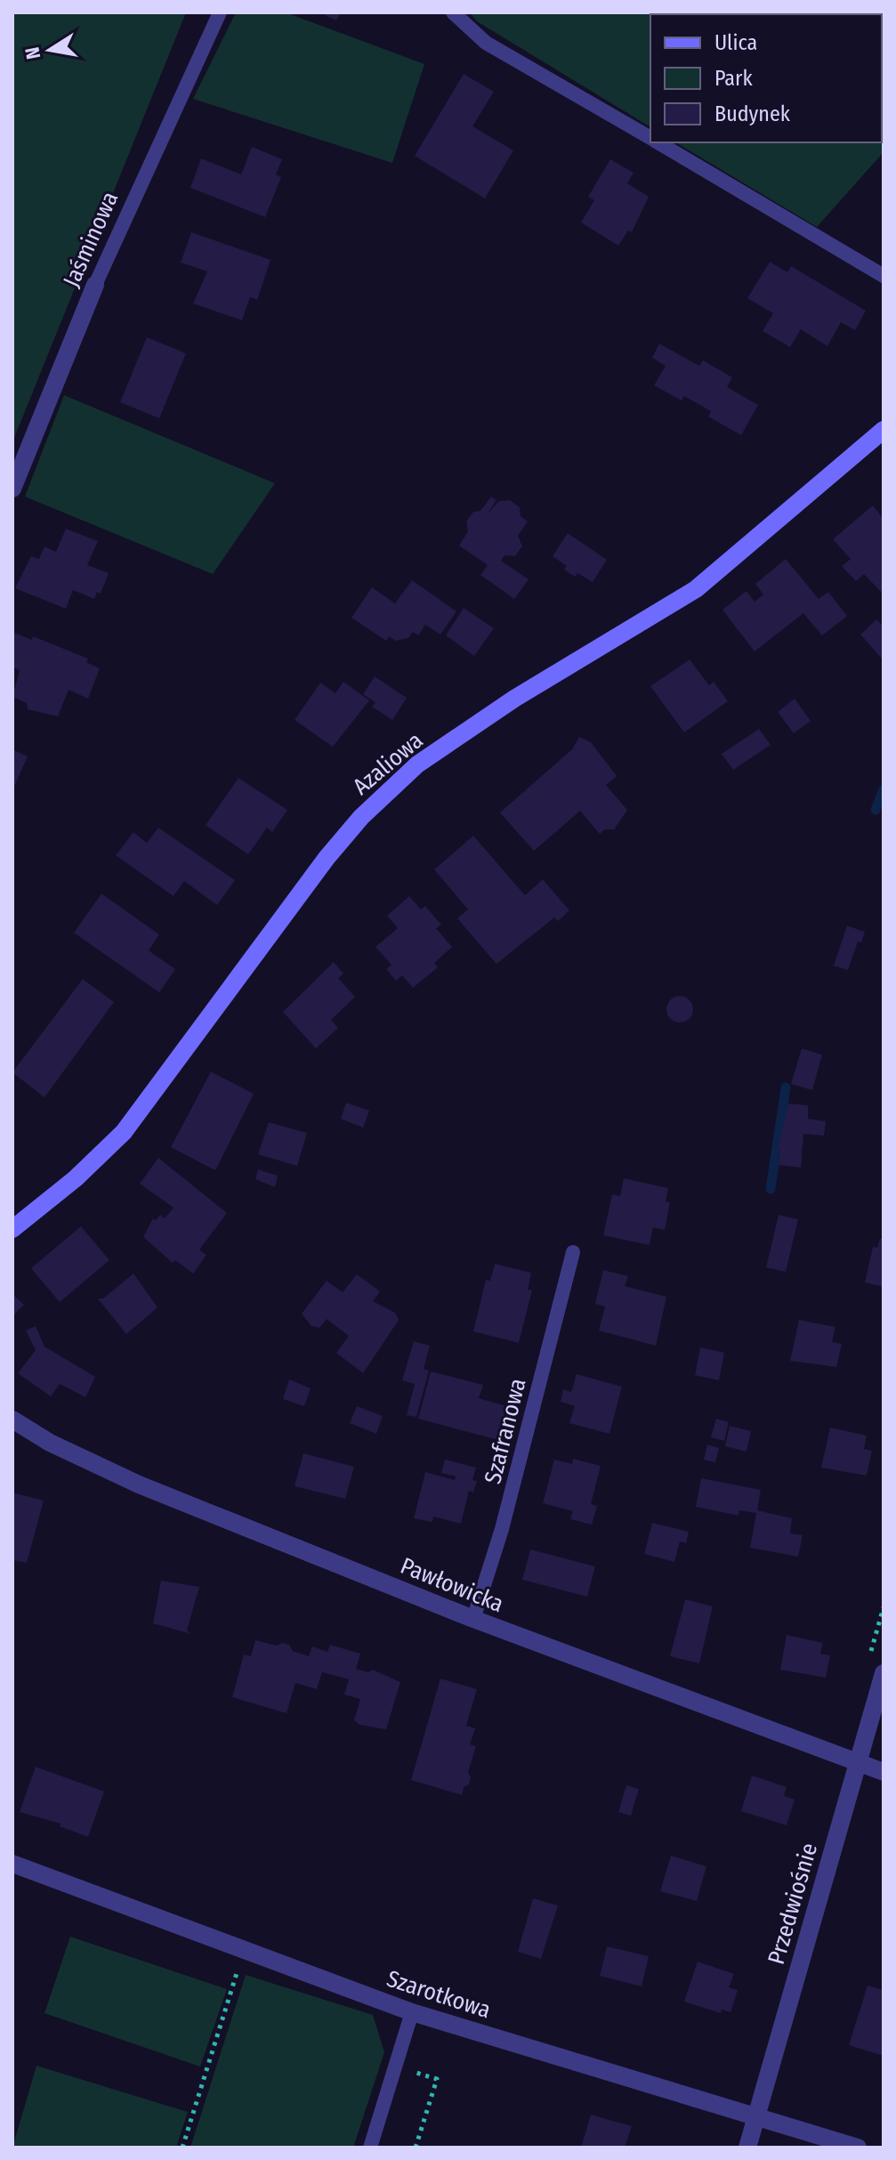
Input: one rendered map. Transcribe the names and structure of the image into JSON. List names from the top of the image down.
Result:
{
  "streets": {
    "street": [
      "Jaśminowa",
      "Azaliowa",
      "Pawłowicka",
      "Przedwiośnie",
      "Szarotkowa"
    ],
    "lane": ["Szafranowa"]
  },
  "crossings": [
    ["Szafranowa", "Pawłowicka"],
    ["Pawłowicka", "Przedwiośnie"],
    ["Przedwiośnie", "Szarotkowa"]
  ],
  "legend": ["Ulica", "Park", "Budynek"],
  "north": "left"
}
